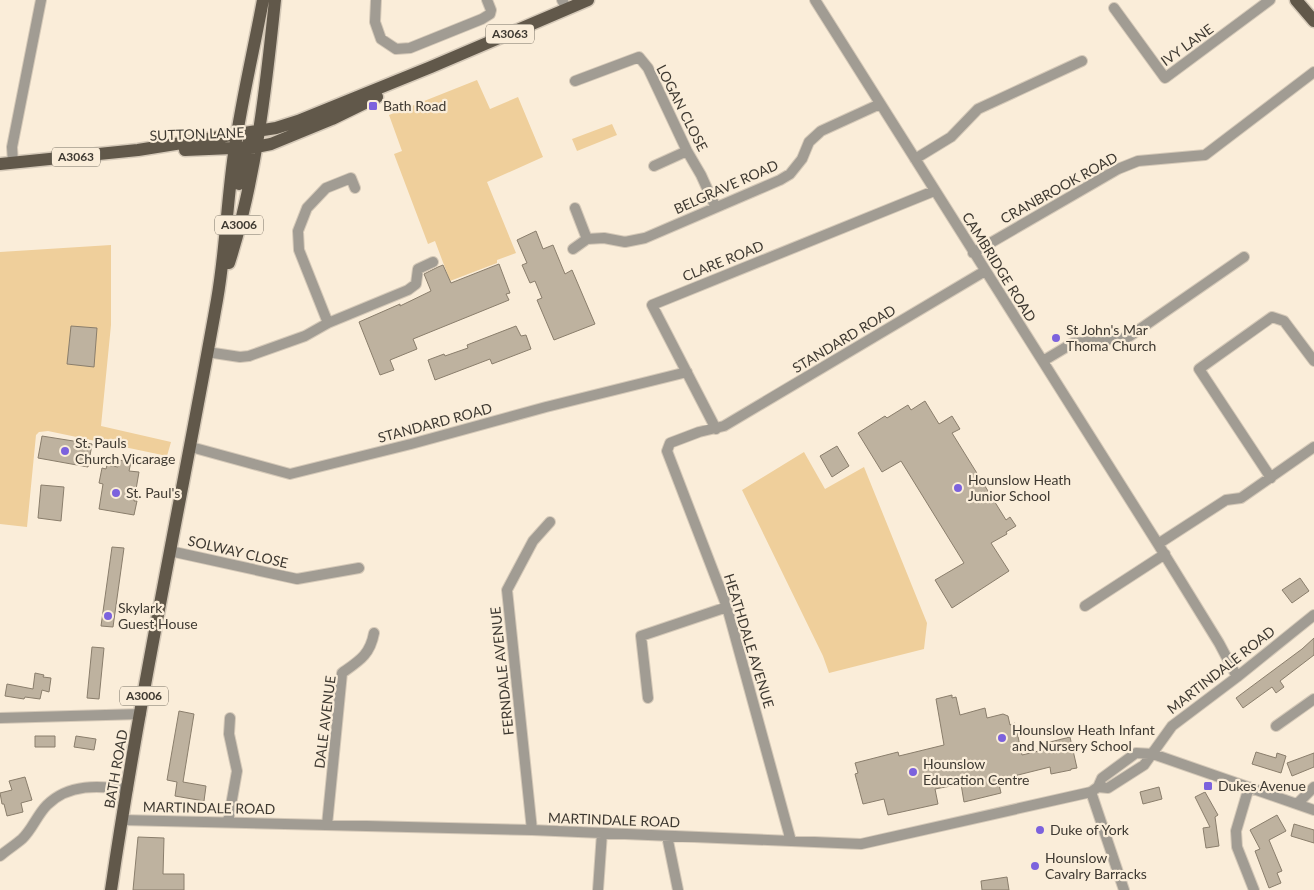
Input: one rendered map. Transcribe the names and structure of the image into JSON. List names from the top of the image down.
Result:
{
  "streets": {
    "main road": [
      "A3063",
      "SUTTON LANE",
      "A3006",
      "BATH ROAD"
    ],
    "street": [
      "IVY LANE",
      "LOGAN CLOSE",
      "BELGRAVE ROAD",
      "CRANBROOK ROAD",
      "CLARE ROAD",
      "CAMBRIDGE ROAD",
      "STANDARD ROAD",
      "SOLWAY CLOSE",
      "HEATHDALE AVENUE",
      "MARTINDALE ROAD",
      "FERNDALE AVENUE",
      "DALE AVENUE"
    ]
  },
  "crossings": [
    ["A3063", "SUTTON LANE"],
    ["A3063", "BATH ROAD"],
    ["LOGAN CLOSE", "BELGRAVE ROAD"],
    ["SUTTON LANE", "BATH ROAD"],
    ["BELGRAVE ROAD", "CAMBRIDGE ROAD"],
    ["CRANBROOK ROAD", "CAMBRIDGE ROAD"],
    ["CLARE ROAD", "CAMBRIDGE ROAD"],
    ["CLARE ROAD", "STANDARD ROAD"],
    ["CLARE ROAD", "HEATHDALE AVENUE"],
    ["CAMBRIDGE ROAD", "STANDARD ROAD"],
    ["CAMBRIDGE ROAD", "MARTINDALE ROAD"],
    ["STANDARD ROAD", "HEATHDALE AVENUE"],
    ["STANDARD ROAD", "BATH ROAD"],
    ["SOLWAY CLOSE", "BATH ROAD"],
    ["HEATHDALE AVENUE", "MARTINDALE ROAD"],
    ["MARTINDALE ROAD", "FERNDALE AVENUE"],
    ["MARTINDALE ROAD", "DALE AVENUE"],
    ["MARTINDALE ROAD", "BATH ROAD"]
  ],
  "places": {
    "transit": ["Bath Road", "Dukes Avenue"],
    "other": [
      "St John's Mar Thoma Church",
      "St. Pauls Church Vicarage",
      "Hounslow Heath Junior School",
      "St. Paul's",
      "Skylark Guest House",
      "Hounslow Heath Infant and Nursery School",
      "Hounslow Education Centre",
      "Duke of York",
      "Hounslow Cavalry Barracks"
    ]
  }
}
